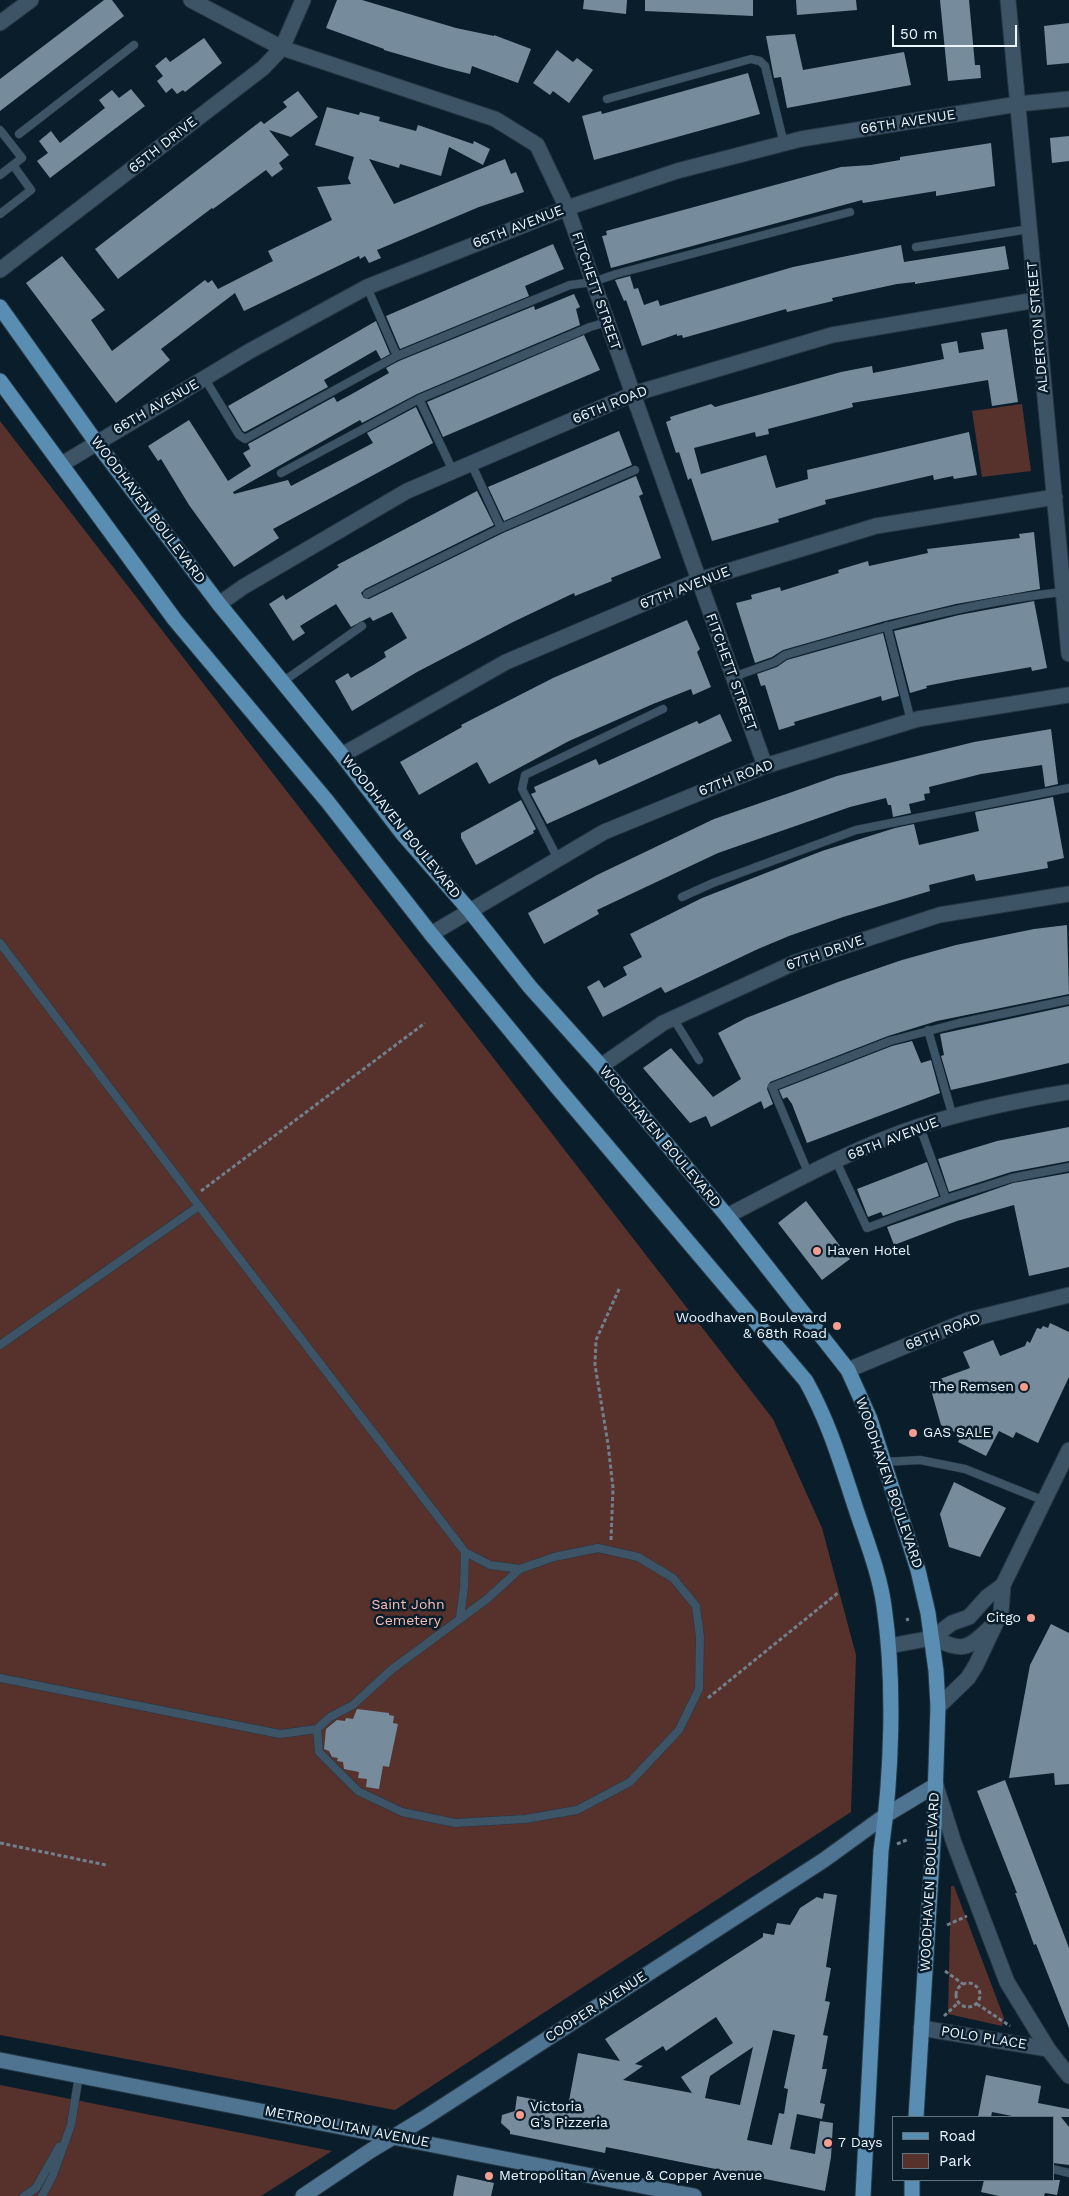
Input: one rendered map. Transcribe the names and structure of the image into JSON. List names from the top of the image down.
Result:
{
  "streets": {
    "main road": ["WOODHAVEN BOULEVARD", "COOPER AVENUE", "METROPOLITAN AVENUE"],
    "street": [
      "66TH AVENUE",
      "65TH DRIVE",
      "FITCHETT STREET",
      "ALDERTON STREET",
      "66TH ROAD",
      "67TH AVENUE",
      "67TH ROAD",
      "67TH DRIVE",
      "68TH AVENUE",
      "68TH ROAD",
      "POLO PLACE"
    ]
  },
  "crossings": [
    ["66TH AVENUE", "FITCHETT STREET"],
    ["66TH AVENUE", "ALDERTON STREET"],
    ["66TH AVENUE", "WOODHAVEN BOULEVARD"],
    ["65TH DRIVE", "FITCHETT STREET"],
    ["FITCHETT STREET", "66TH ROAD"],
    ["FITCHETT STREET", "67TH AVENUE"],
    ["FITCHETT STREET", "67TH ROAD"],
    ["ALDERTON STREET", "66TH ROAD"],
    ["ALDERTON STREET", "67TH AVENUE"],
    ["66TH ROAD", "WOODHAVEN BOULEVARD"],
    ["WOODHAVEN BOULEVARD", "67TH AVENUE"],
    ["WOODHAVEN BOULEVARD", "67TH ROAD"],
    ["WOODHAVEN BOULEVARD", "67TH DRIVE"],
    ["WOODHAVEN BOULEVARD", "68TH AVENUE"],
    ["WOODHAVEN BOULEVARD", "68TH ROAD"],
    ["WOODHAVEN BOULEVARD", "COOPER AVENUE"],
    ["WOODHAVEN BOULEVARD", "POLO PLACE"],
    ["COOPER AVENUE", "METROPOLITAN AVENUE"]
  ],
  "parks": ["Saint John Cemetery"],
  "places": [
    "Haven Hotel",
    "Woodhaven Boulevard & 68th Road",
    "The Remsen",
    "GAS SALE",
    "Citgo",
    "Victoria G's Pizzeria",
    "7 Days",
    "Metropolitan Avenue & Copper Avenue"
  ],
  "legend": ["Road", "Park"],
  "scale_bar": "50 m"
}
